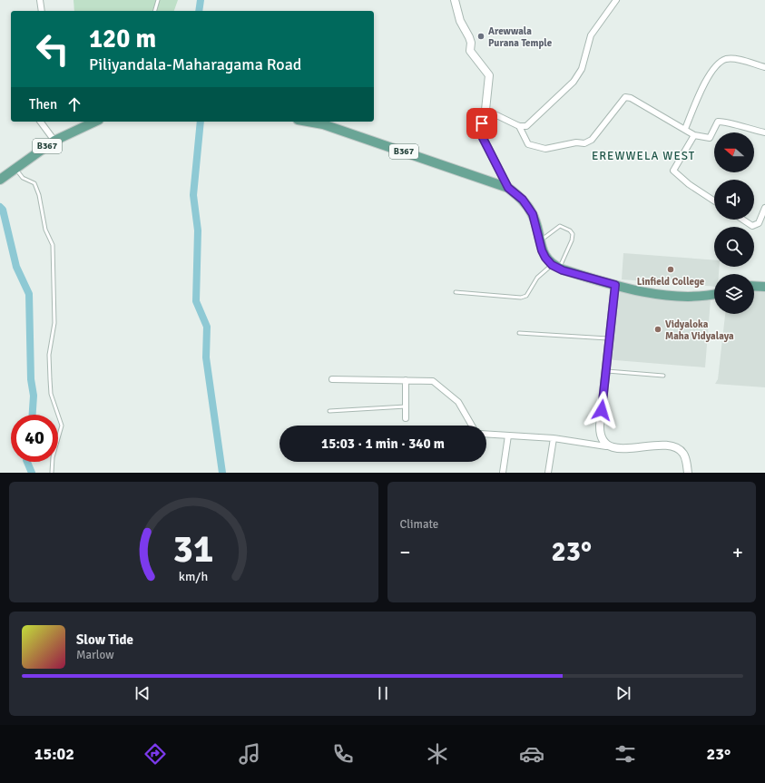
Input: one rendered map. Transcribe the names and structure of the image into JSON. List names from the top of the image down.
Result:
{
  "streets": {
    "main road": ["B367"]
  },
  "districts": ["EREWWELA WEST"],
  "places": ["Arewwala Purana Temple", "Linfield College", "Vidyaloka Maha Vidyalaya"],
  "north": "left",
  "page": {
    "turn": ["120 m", "Piliyandala-Maharagama Road"],
    "then": "Then",
    "limit": "40",
    "trip": "15:03 · 1 min · 340 m",
    "tile": "Climate",
    "heat": ["−", "23°", "+"],
    "song": ["Slow Tide", "Marlow"],
    "tabs": ["15:02", "23°"],
    "gauge": ["31", "km/h"]
  }
}
